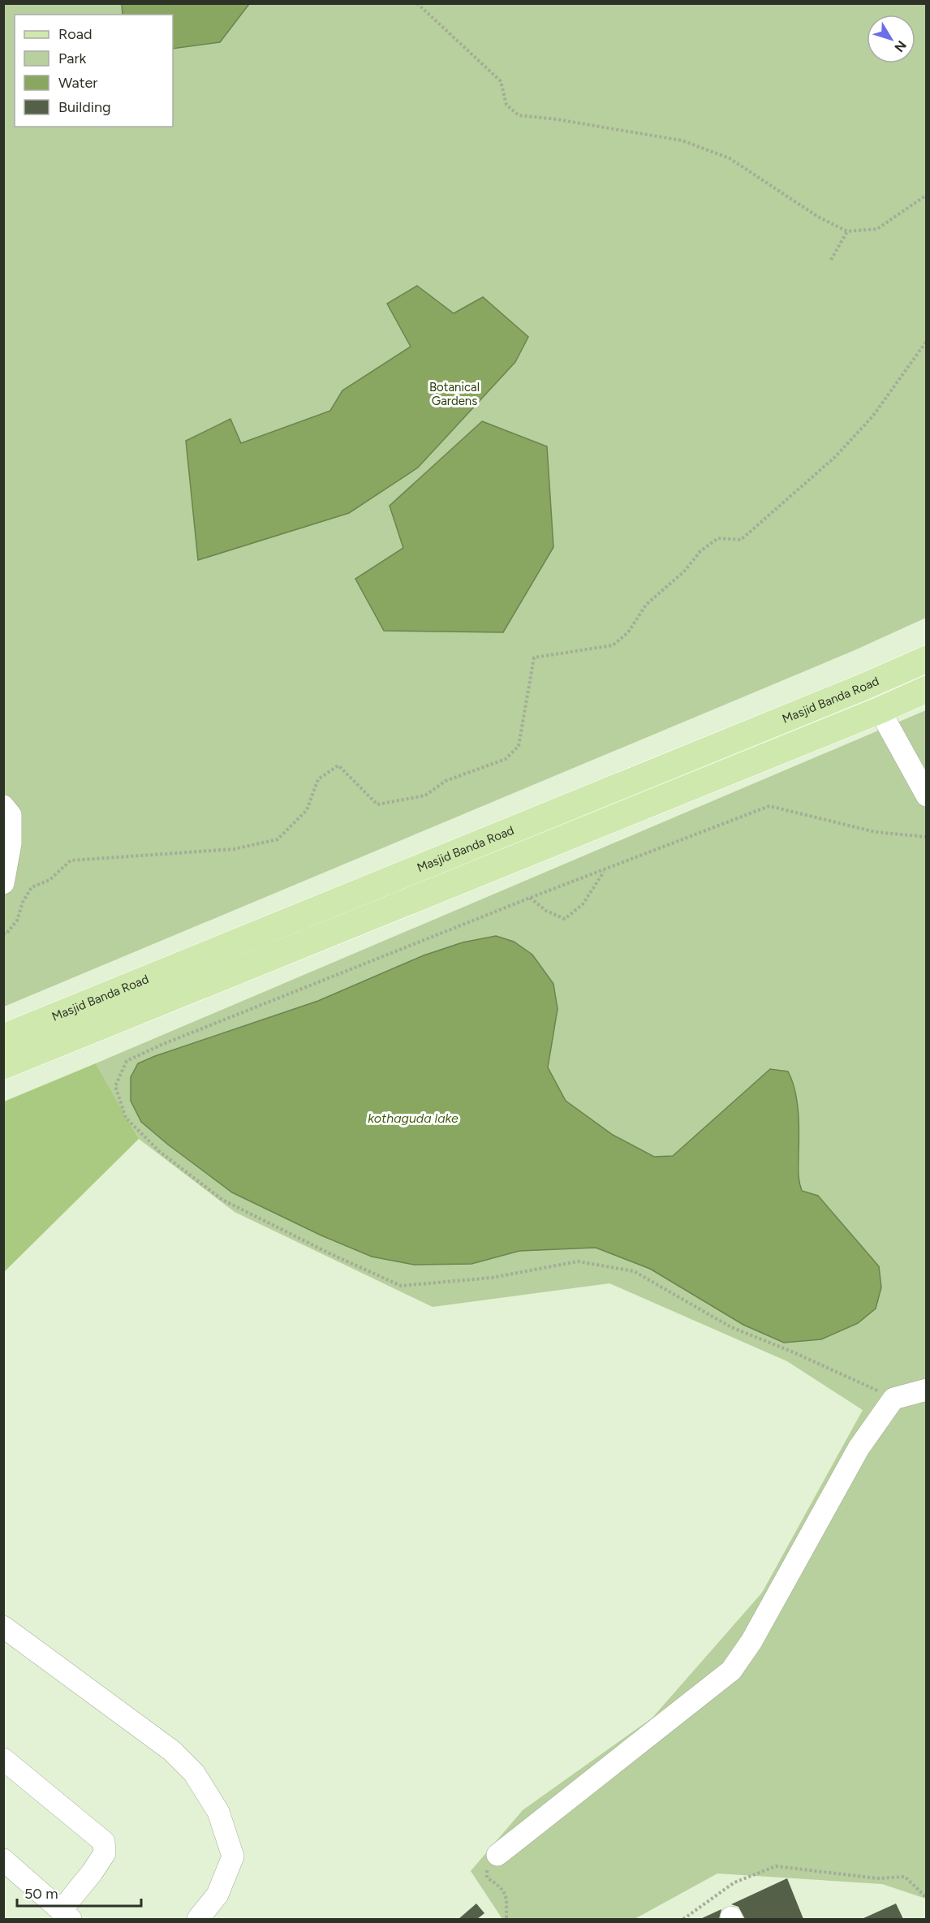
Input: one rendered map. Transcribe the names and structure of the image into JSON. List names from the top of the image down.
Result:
{
  "streets": {
    "main road": ["Masjid Banda Road"]
  },
  "water": ["kothaguda lake"],
  "parks": ["Botanical Gardens"],
  "legend": [
    "Road",
    "Park",
    "Water",
    "Building"
  ],
  "scale_bar": "50 m",
  "north": "bottom right"
}
